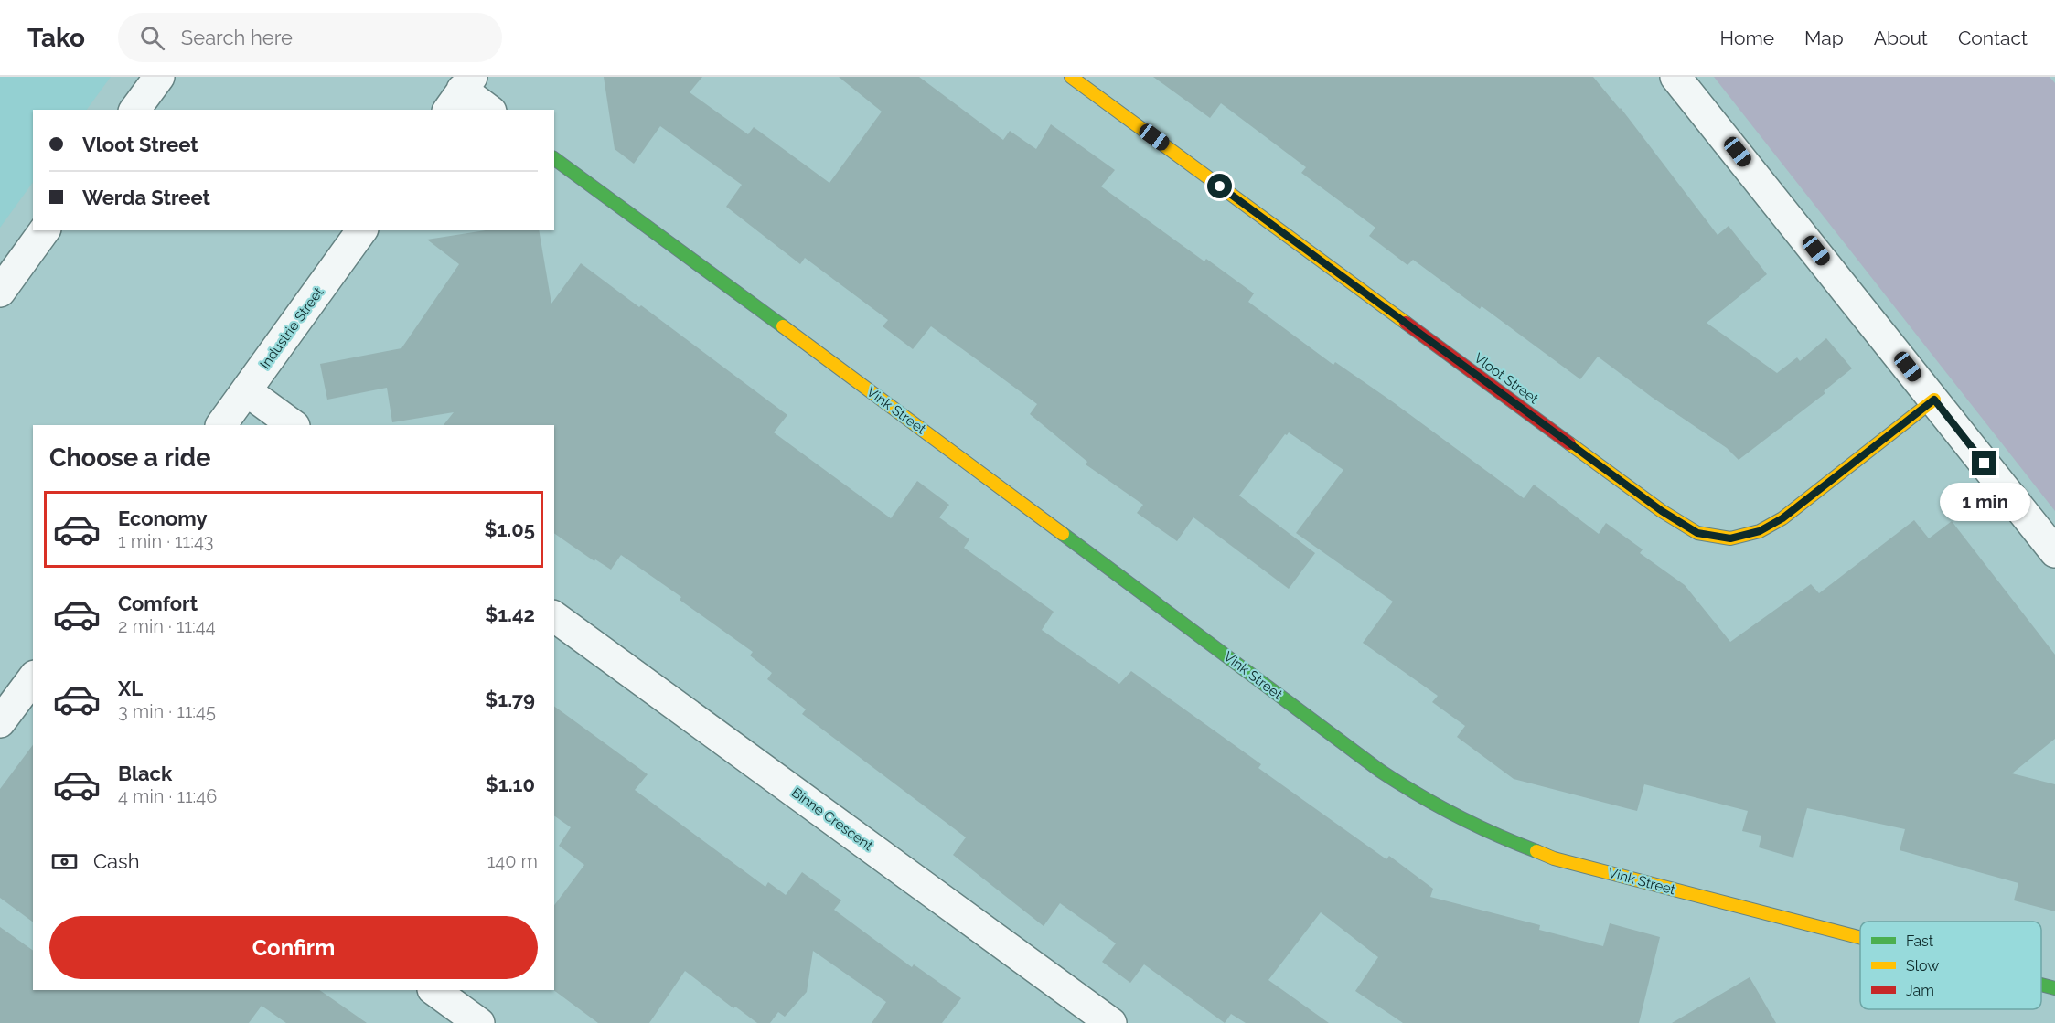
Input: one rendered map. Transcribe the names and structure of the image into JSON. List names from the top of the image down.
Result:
{
  "streets": {
    "street": [
      "Industrie Street",
      "Vloot Street",
      "Vink Street",
      "Binne Crescent"
    ]
  },
  "legend": ["Fast", "Slow", "Jam"],
  "page": {
    "header": "Tako",
    "search": "Search here",
    "nav": [
      "Home",
      "Map",
      "About",
      "Contact"
    ],
    "banner": ["Vloot Street", "Werda Street"],
    "heading": "Choose a ride",
    "bubble": "1 min",
    "list": [
      {
        "name": "Economy",
        "note": "1 min · 11:43",
        "value": "$1.05"
      },
      {
        "name": "Comfort",
        "note": "2 min · 11:44",
        "value": "$1.42"
      },
      {
        "name": "XL",
        "note": "3 min · 11:45",
        "value": "$1.79"
      },
      {
        "name": "Black",
        "note": "4 min · 11:46",
        "value": "$1.10"
      }
    ],
    "pay": ["Cash", "140 m"],
    "buttons": "Confirm"
  }
}
